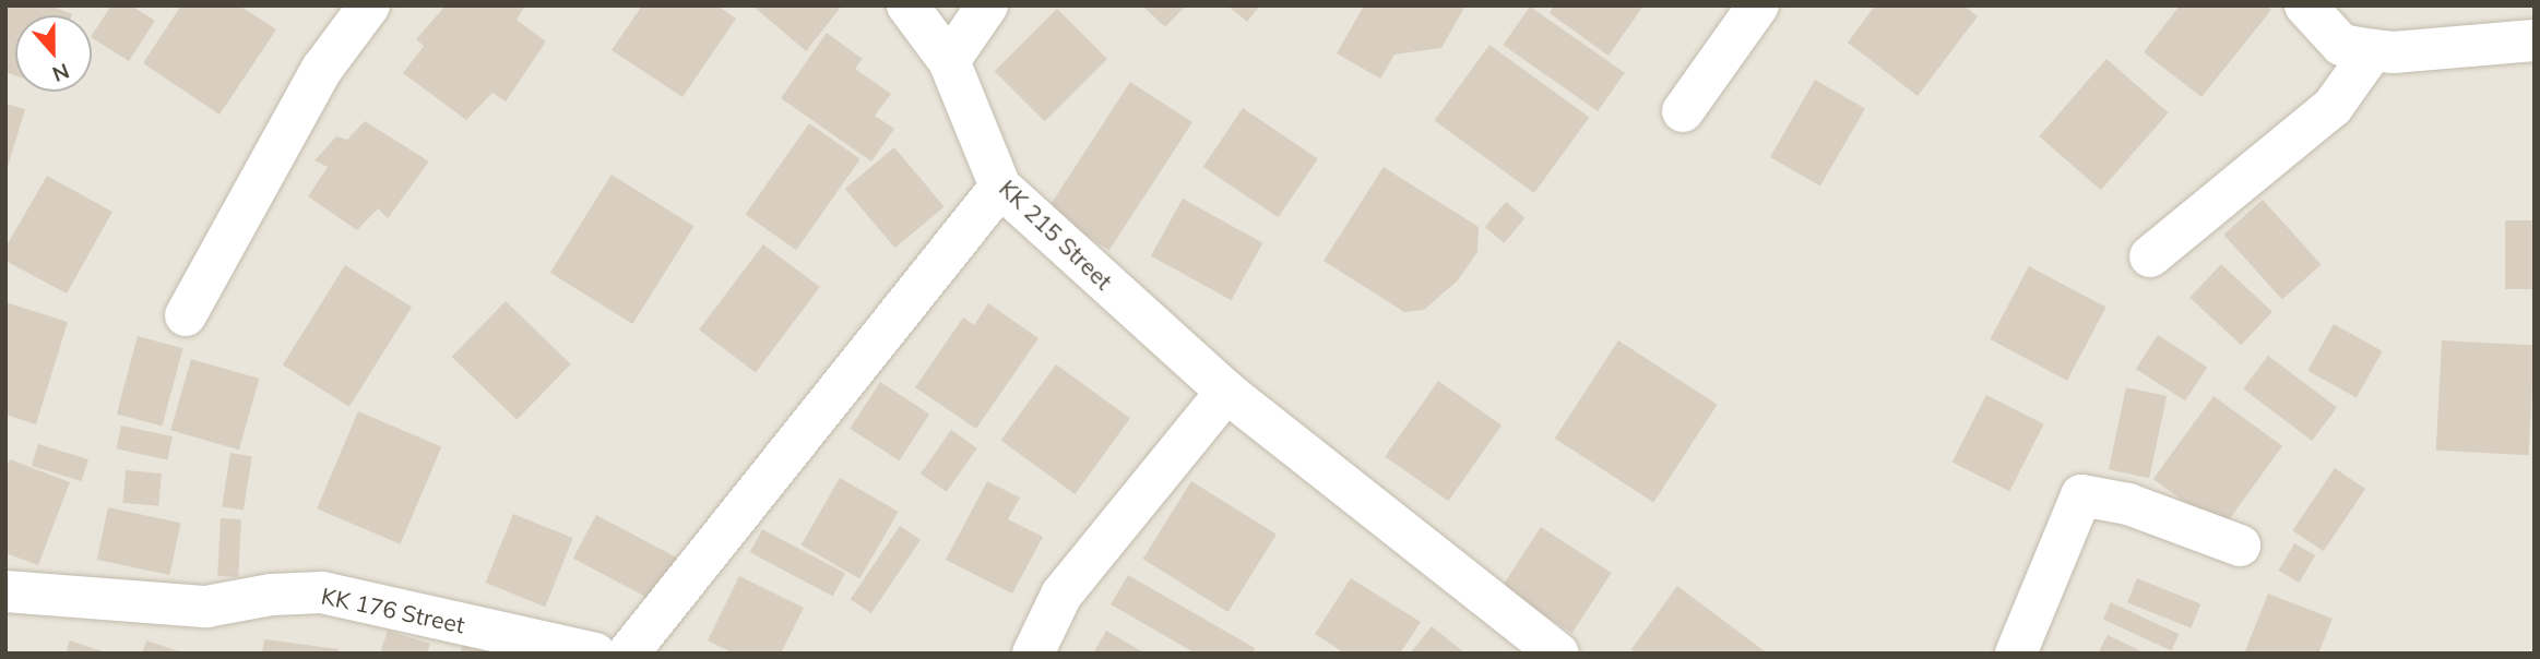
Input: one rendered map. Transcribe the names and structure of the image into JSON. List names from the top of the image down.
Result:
{
  "streets": {
    "street": ["KK 215 Street", "KK 176 Street"]
  },
  "north": "bottom"
}
